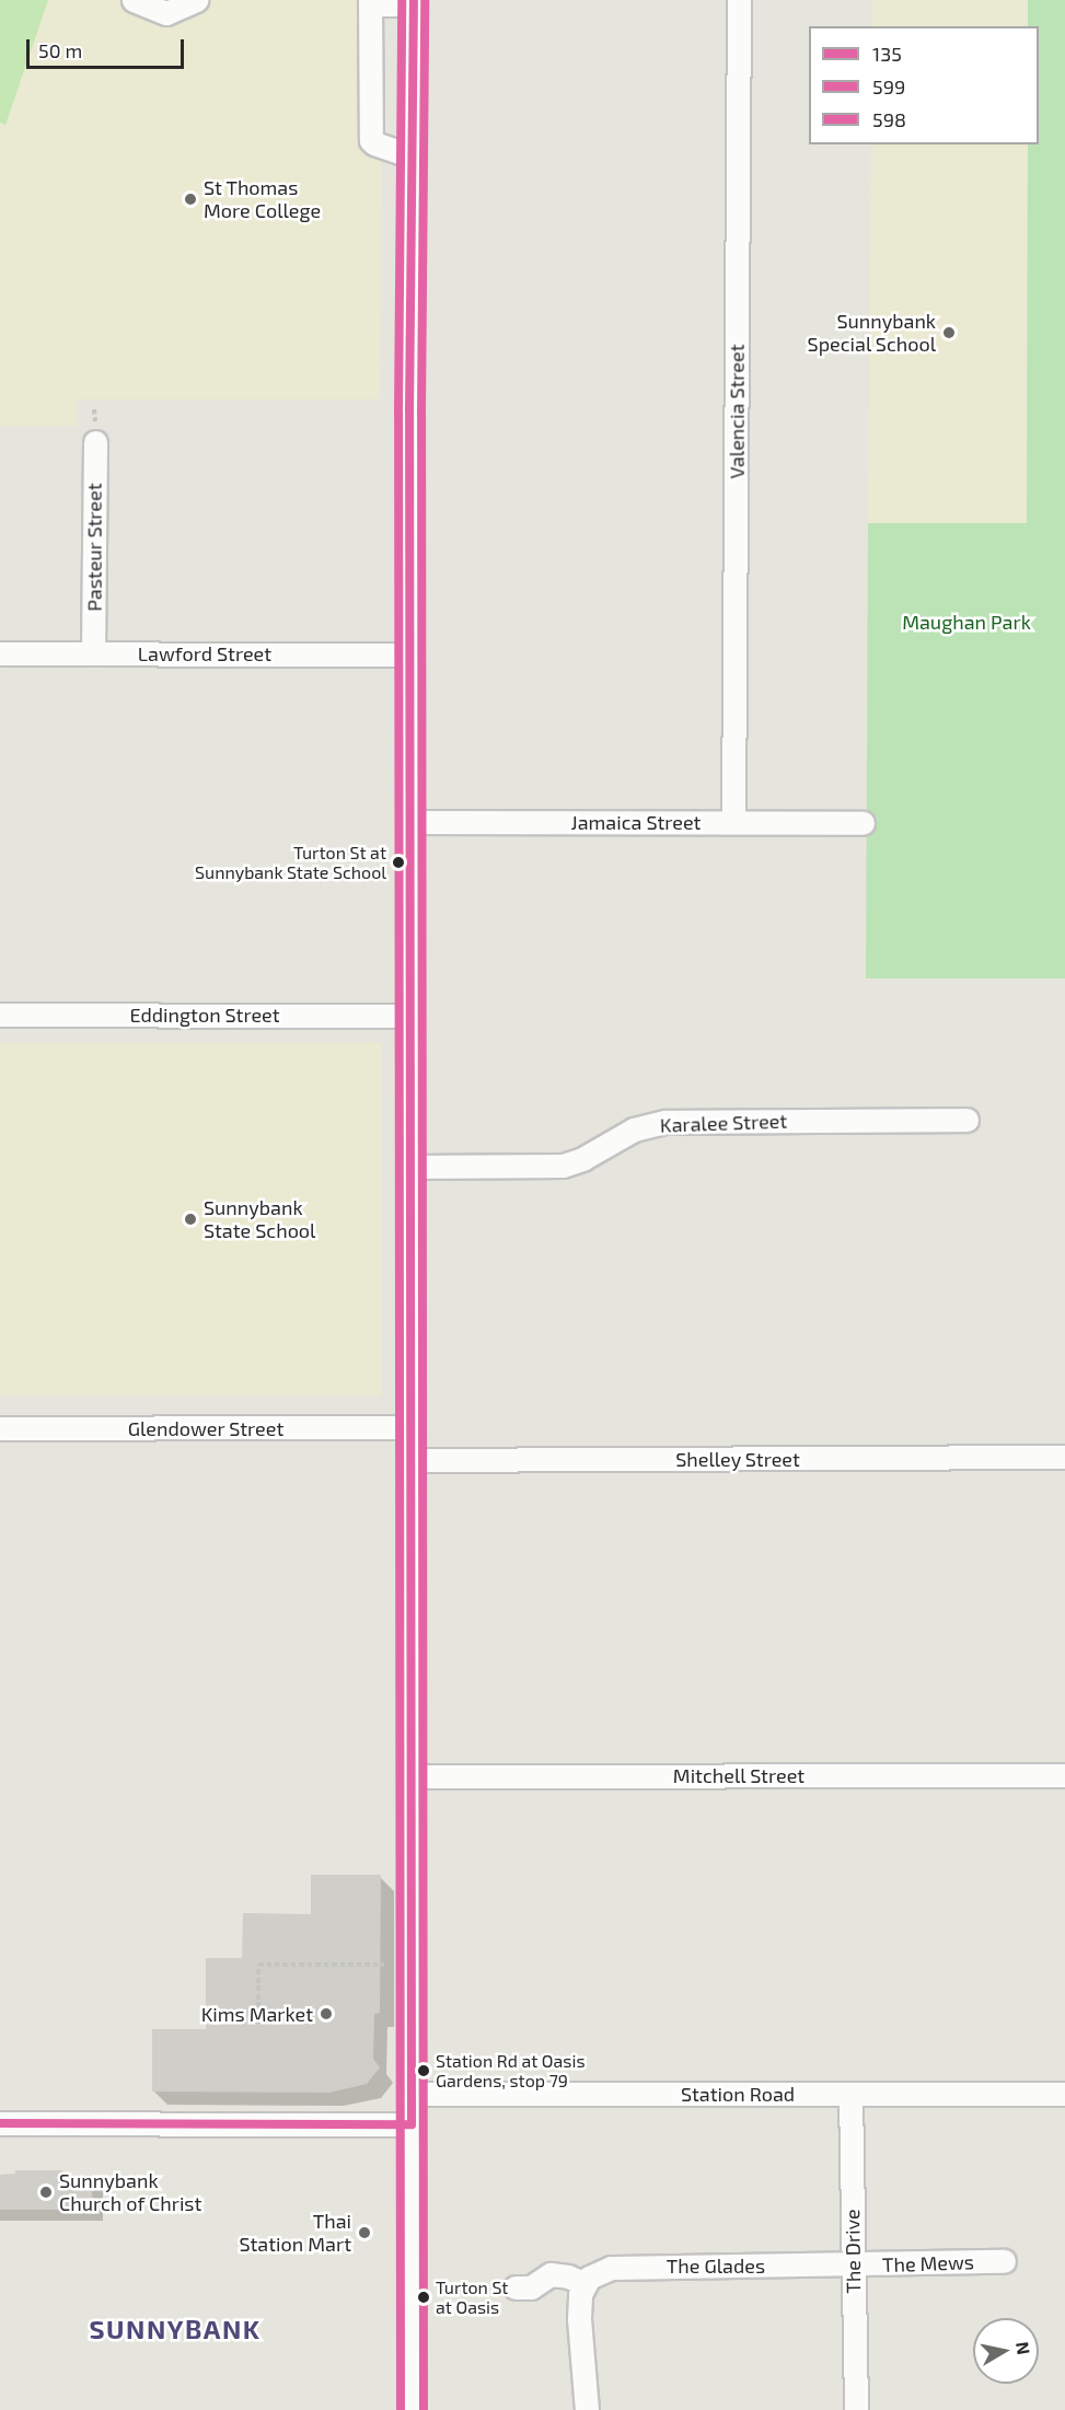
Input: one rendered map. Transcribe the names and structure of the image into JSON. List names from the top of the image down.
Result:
{
  "streets": {
    "street": [
      "Valencia Street",
      "Pasteur Street",
      "Lawford Street",
      "Jamaica Street",
      "Eddington Street",
      "Karalee Street",
      "Glendower Street",
      "Shelley Street",
      "Mitchell Street",
      "Station Road",
      "The Drive",
      "The Mews",
      "The Glades"
    ]
  },
  "crossings": [
    ["Valencia Street", "Jamaica Street"],
    ["Pasteur Street", "Lawford Street"],
    ["Station Road", "The Drive"],
    ["The Drive", "The Mews"],
    ["The Drive", "The Glades"],
    ["The Mews", "The Glades"]
  ],
  "districts": ["SUNNYBANK"],
  "parks": ["Maughan Park"],
  "places": [
    "St Thomas More College",
    "Sunnybank Special School",
    "Turton St at Sunnybank State School",
    "Sunnybank State School",
    "Kims Market",
    "Station Rd at Oasis Gardens, stop 79",
    "Sunnybank Church of Christ",
    "Thai Station Mart",
    "Turton St at Oasis"
  ],
  "lines": ["transit line 135", "transit line 599", "transit line 598"],
  "legend": ["135", "599", "598"],
  "scale_bar": "50 m",
  "north": "right"
}
